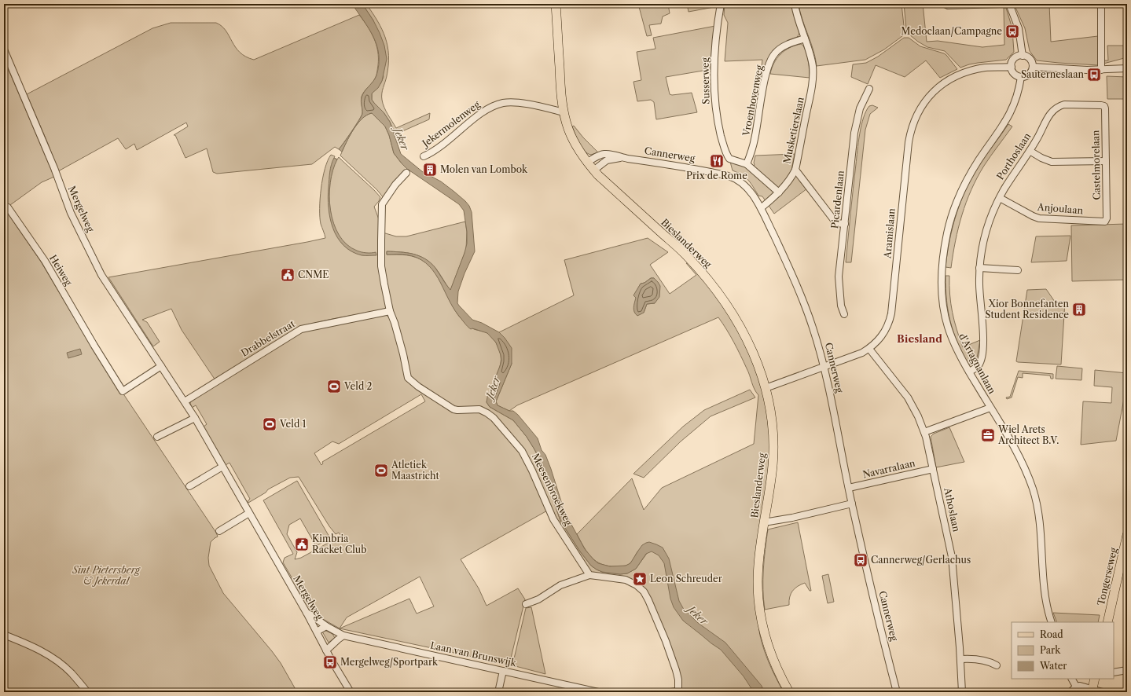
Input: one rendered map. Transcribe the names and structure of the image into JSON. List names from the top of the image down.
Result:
{
  "streets": {
    "main road": ["Bieslanderweg", "Tongerseweg"],
    "street": [
      "Susserweg",
      "Vroenhovenweg",
      "Jekermolenweg",
      "Musketierslaan",
      "Cannerweg",
      "Porthoslaan",
      "Castelmorelaan",
      "Picardenlaan",
      "Mergelweg",
      "Anjoulaan",
      "Aramislaan",
      "Heiweg",
      "Drabbelstraat",
      "d'Artagnanlaan",
      "Navarralaan",
      "Meesenbroekweg",
      "Athoslaan",
      "Laan van Brunswijk"
    ]
  },
  "crossings": [
    ["Susserweg", "Vroenhovenweg"],
    ["Vroenhovenweg", "Musketierslaan"],
    ["Musketierslaan", "Picardenlaan"],
    ["Cannerweg", "Aramislaan"],
    ["Cannerweg", "Bieslanderweg"],
    ["Cannerweg", "Navarralaan"],
    ["Porthoslaan", "Castelmorelaan"],
    ["Porthoslaan", "Anjoulaan"],
    ["Porthoslaan", "d'Artagnanlaan"],
    ["Castelmorelaan", "Anjoulaan"],
    ["Mergelweg", "Heiweg"],
    ["Mergelweg", "Drabbelstraat"],
    ["Mergelweg", "Laan van Brunswijk"],
    ["Aramislaan", "Bieslanderweg"],
    ["Aramislaan", "d'Artagnanlaan"],
    ["Aramislaan", "Athoslaan"],
    ["Drabbelstraat", "Meesenbroekweg"],
    ["Navarralaan", "Athoslaan"]
  ],
  "districts": ["Biesland"],
  "water": ["Jeker"],
  "parks": ["Sint Pietersberg & Jekerdal"],
  "places": {
    "bus stop": [
      "Medoclaan/Campagne",
      "Sauterneslaan",
      "Cannerweg/Gerlachus",
      "Mergelweg/Sportpark"
    ],
    "restaurant": ["Prix de Rome"],
    "building": ["Molen van Lombok", "Xior Bonnefanten Student Residence"],
    "public building": ["CNME", "Kimbria Racket Club"],
    "sports": ["Veld 2", "Veld 1", "Atletiek Maastricht"],
    "office": ["Wiel Arets Architect B.V."],
    "place": ["Leon Schreuder"]
  },
  "legend": ["Road", "Park", "Water"]
}
